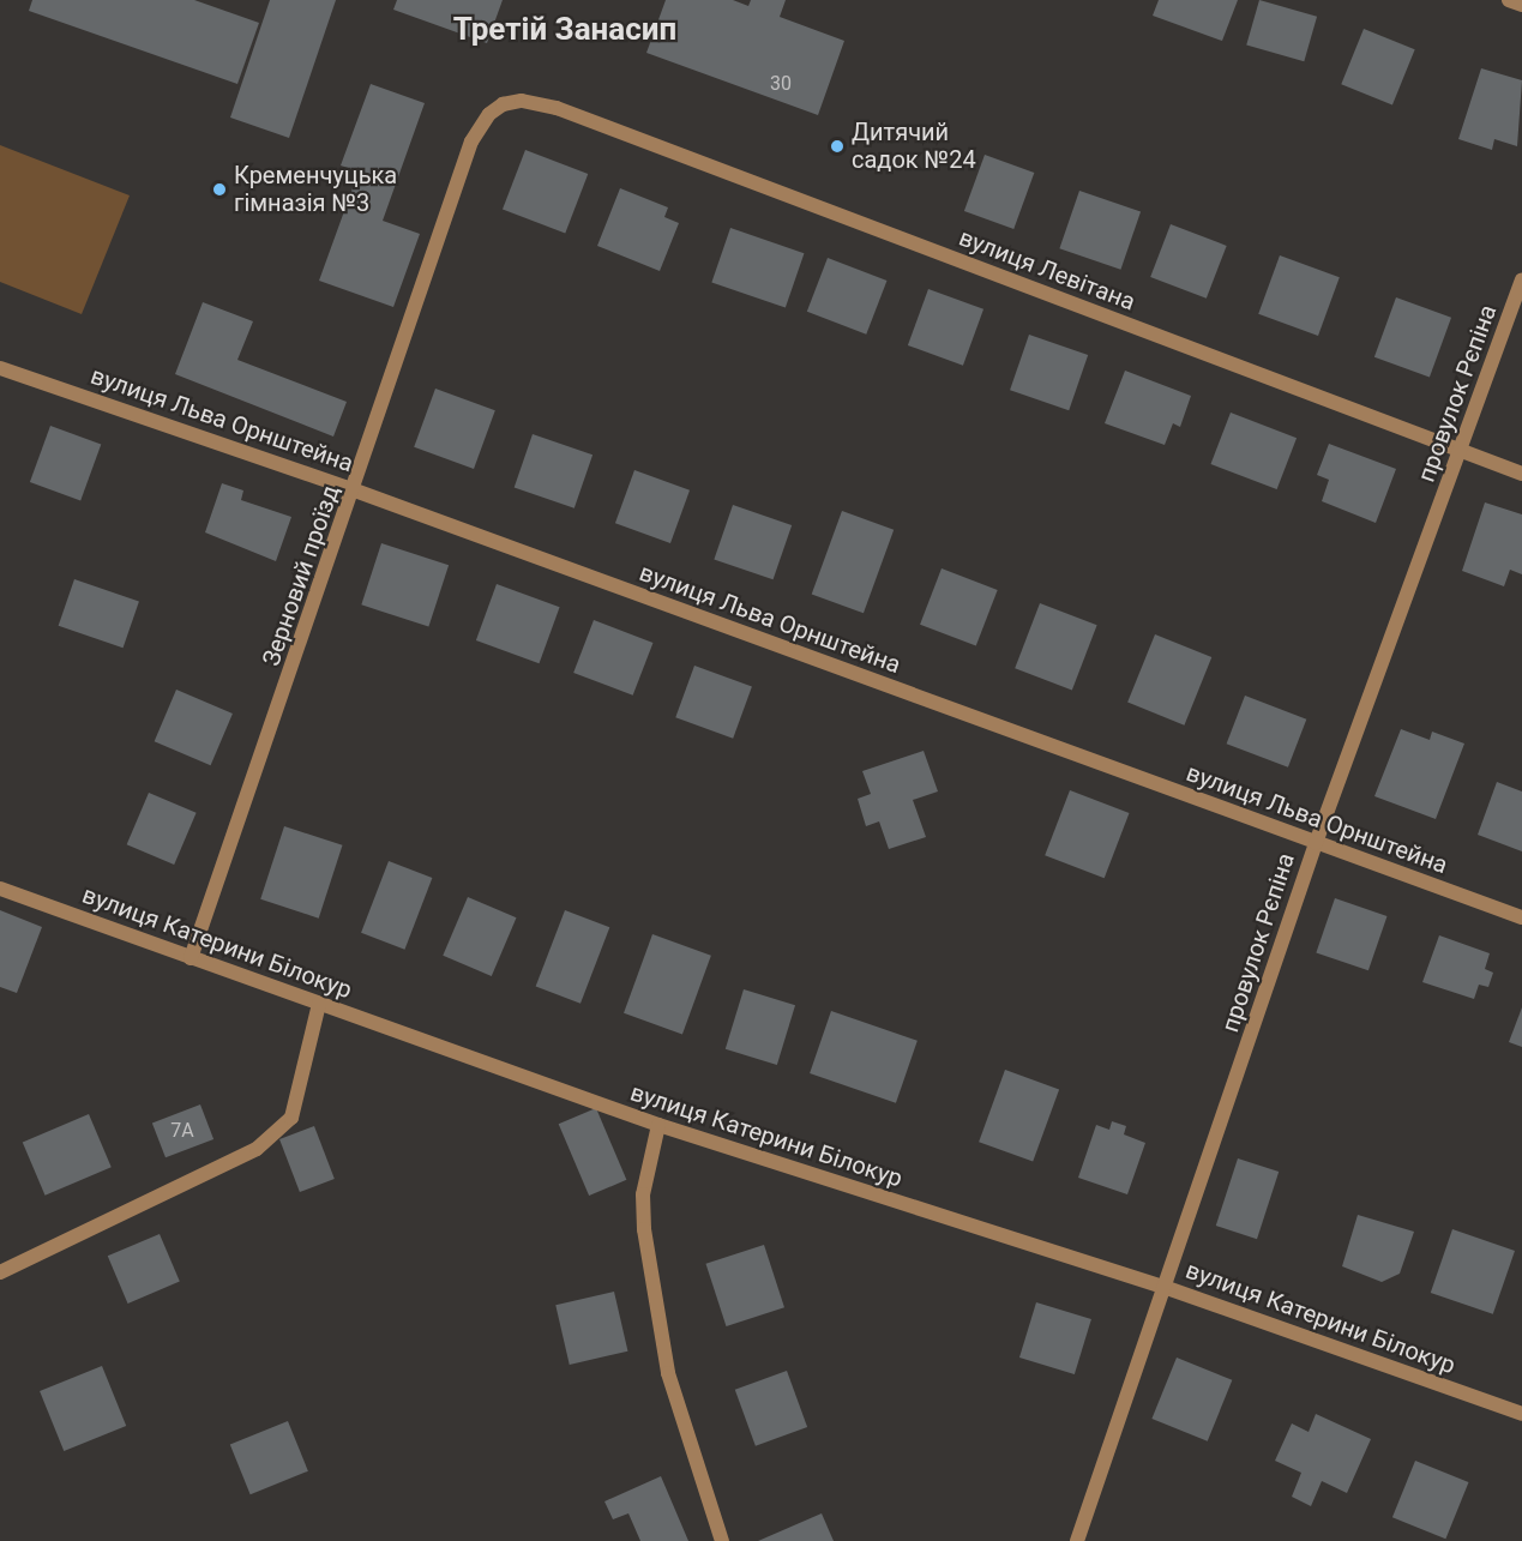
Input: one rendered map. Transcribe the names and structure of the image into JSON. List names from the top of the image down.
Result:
{
  "streets": {
    "street": [
      "вулиця Левітана",
      "провулок Рєпіна",
      "вулиця Льва Орнштейна",
      "Зерновий проїзд",
      "вулиця Катерини Білокур"
    ]
  },
  "crossings": [
    ["вулиця Левітана", "провулок Рєпіна"],
    ["вулиця Левітана", "Зерновий проїзд"],
    ["провулок Рєпіна", "вулиця Льва Орнштейна"],
    ["провулок Рєпіна", "вулиця Катерини Білокур"],
    ["вулиця Льва Орнштейна", "Зерновий проїзд"],
    ["Зерновий проїзд", "вулиця Катерини Білокур"]
  ],
  "districts": ["Третій Занасип"],
  "places": ["Дитячий садок №24", "Кременчуцька гімназія №3"],
  "house_numbers": ["30", "7А"]
}
